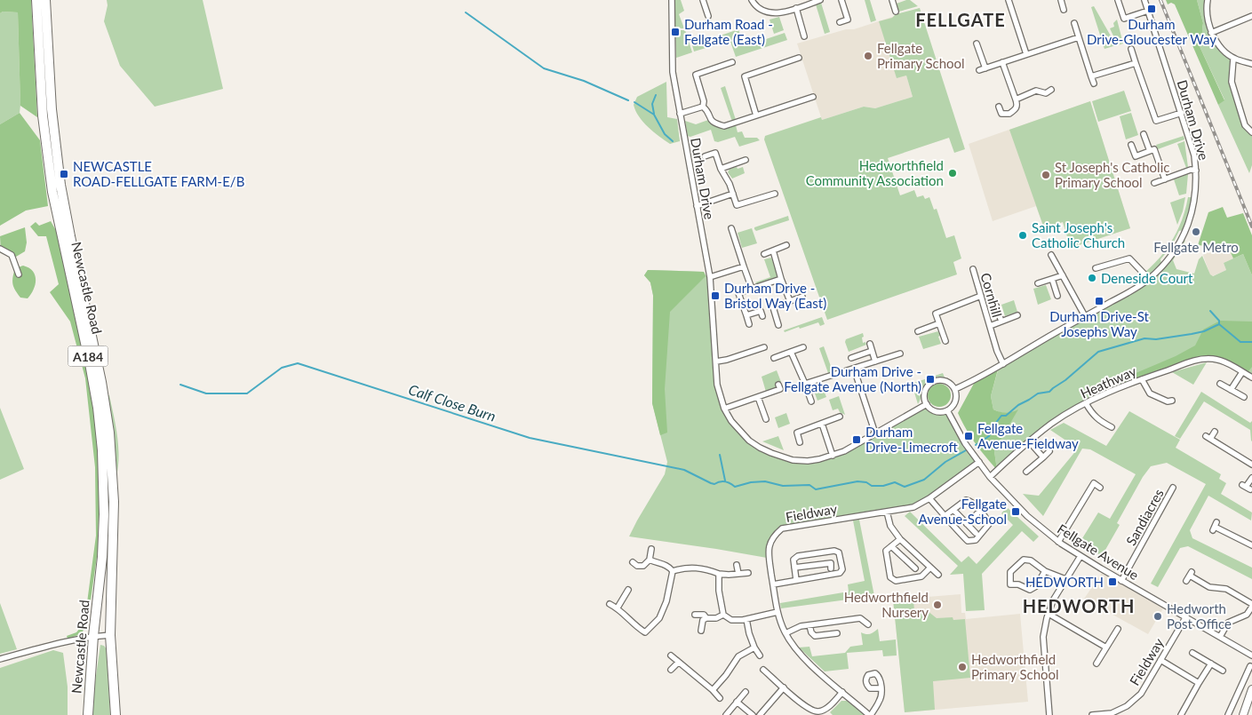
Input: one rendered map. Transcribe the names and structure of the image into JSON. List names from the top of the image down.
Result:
{
  "streets": {
    "highway": ["Newcastle Road", "A184"],
    "street": [
      "Durham Drive",
      "Cornhill",
      "Heathway",
      "Fieldway",
      "Sandiacres",
      "Fellgate Avenue"
    ]
  },
  "crossings": [
    ["Durham Drive", "Cornhill"],
    ["Durham Drive", "Fellgate Avenue"],
    ["Heathway", "Fellgate Avenue"],
    ["Fieldway", "Fellgate Avenue"],
    ["Sandiacres", "Fellgate Avenue"]
  ],
  "districts": ["FELLGATE", "HEDWORTH"],
  "water": ["Calf Close Burn"],
  "places": {
    "transit": [
      "Durham Drive-Gloucester Way",
      "Durham Road - Fellgate (East)",
      "NEWCASTLE ROAD-FELLGATE FARM-E/B",
      "Durham Drive - Bristol Way (East)",
      "Durham Drive-St Josephs Way",
      "Durham Drive - Fellgate Avenue (North)",
      "Fellgate Avenue-Fieldway",
      "Durham Drive-Limecroft",
      "Fellgate Avenue-School",
      "HEDWORTH"
    ],
    "other": [
      "Fellgate Primary School",
      "Hedworthfield Community Association",
      "St Joseph's Catholic Primary School",
      "Fellgate Metro",
      "Saint Joseph's Catholic Church",
      "Deneside Court",
      "Hedworthfield Nursery",
      "Hedworth Post Office",
      "Hedworthfield Primary School"
    ]
  }
}
